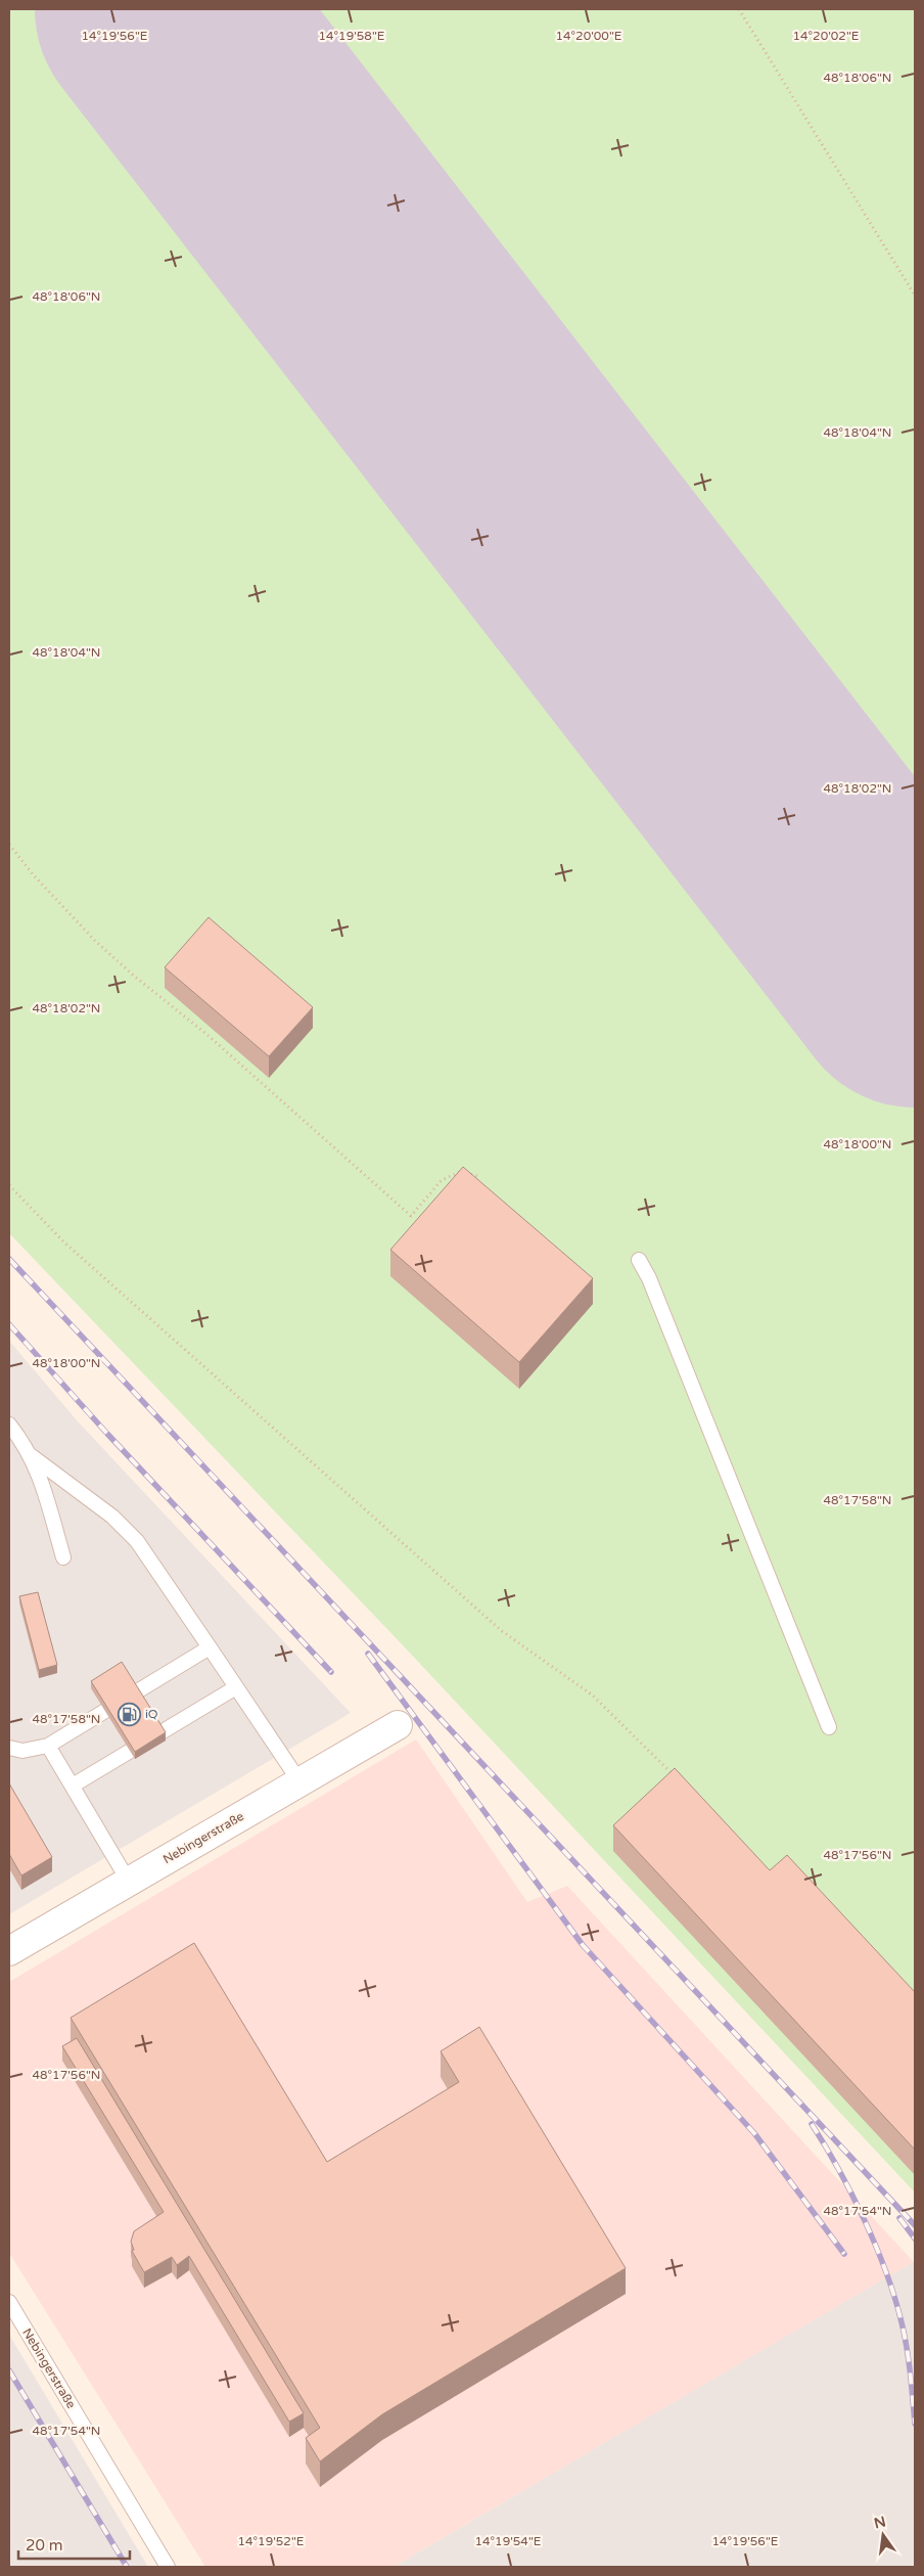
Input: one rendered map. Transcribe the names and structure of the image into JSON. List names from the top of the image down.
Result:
{
  "streets": {
    "street": ["Nebingerstraße"]
  },
  "places": {
    "fuel station": ["iQ"]
  },
  "scale_bar": "20 m",
  "north": "top",
  "coordinates": [
    "14°20'00\"E",
    "14°19'56\"E",
    "14°19'58\"E",
    "14°20'02\"E",
    "48°18'06\"N",
    "48°18'04\"N",
    "48°18'02\"N",
    "48°18'00\"N",
    "48°17'58\"N",
    "48°17'56\"N",
    "48°17'54\"N",
    "14°19'52\"E",
    "14°19'54\"E"
  ]
}
